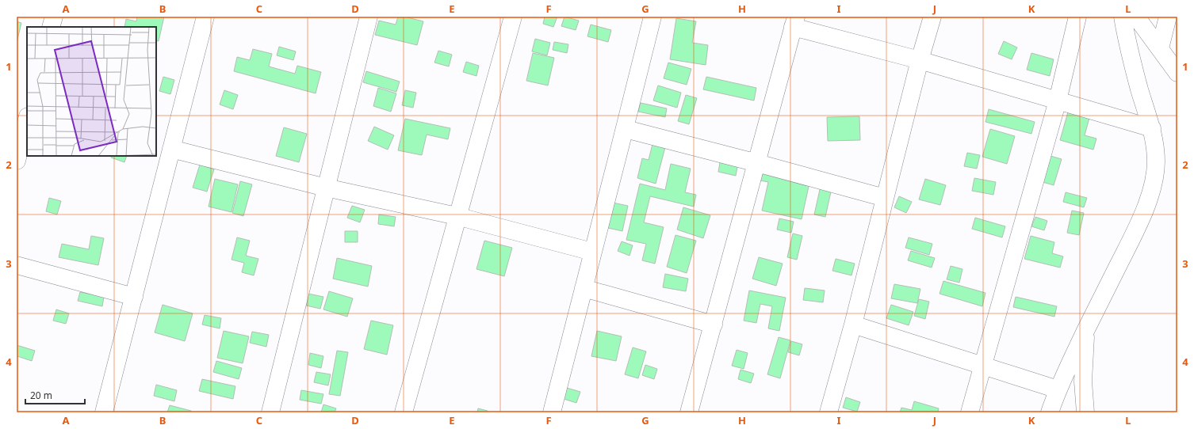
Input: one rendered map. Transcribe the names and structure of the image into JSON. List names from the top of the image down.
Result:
{
  "scale_bar": "20 m",
  "grid": {
    "columns": [
      "A",
      "B",
      "C",
      "D",
      "E",
      "F",
      "G",
      "H",
      "I",
      "J",
      "K",
      "L"
    ],
    "rows": [
      "1",
      "2",
      "3",
      "4"
    ]
  }
}
